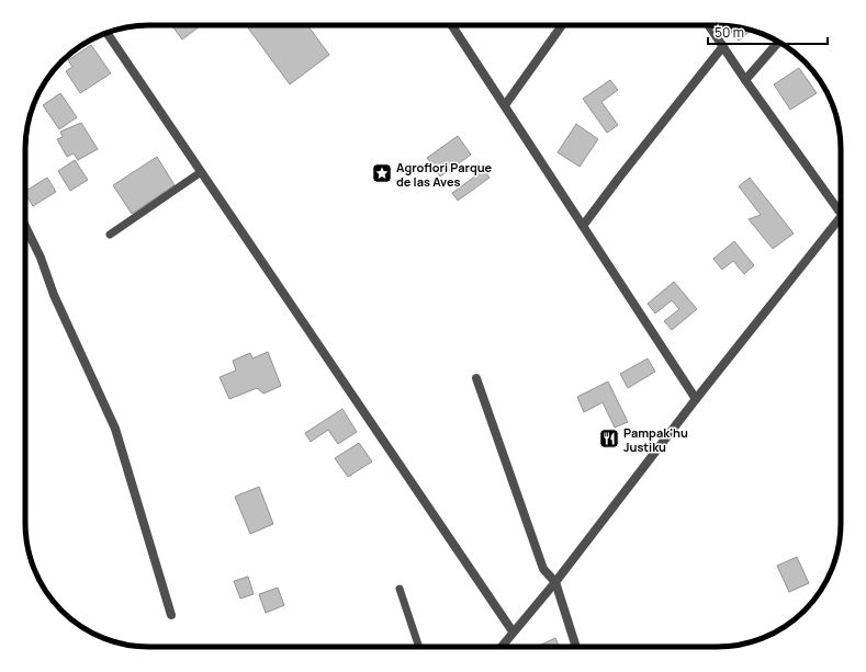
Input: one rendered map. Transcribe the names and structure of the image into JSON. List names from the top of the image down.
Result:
{
  "places": {
    "place": ["Agroflori Parque de las Aves"],
    "restaurant": ["Pampak'hu Justiku"]
  },
  "scale_bar": "50 m"
}
